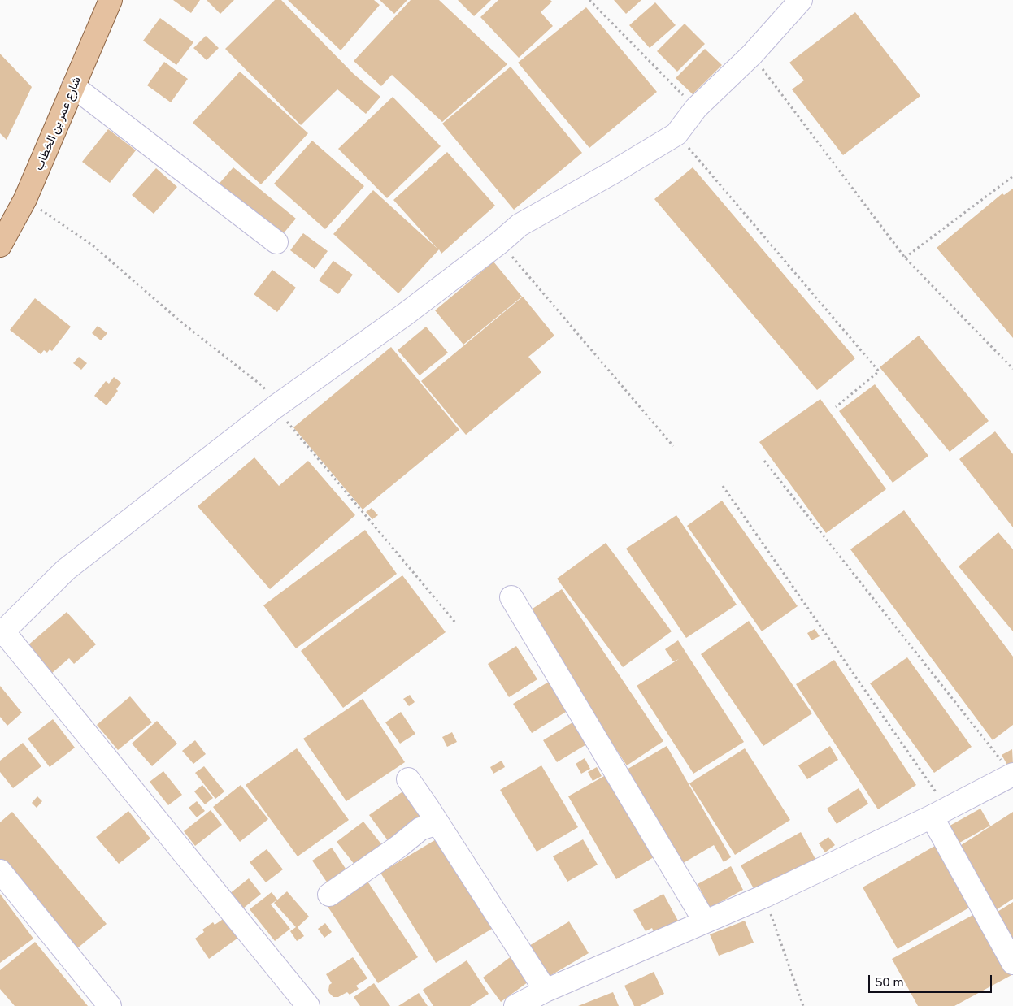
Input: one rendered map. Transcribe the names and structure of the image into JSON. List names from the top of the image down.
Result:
{
  "streets": {
    "main road": ["شارع عمر بن الخطاب"]
  },
  "scale_bar": "50 m"
}
